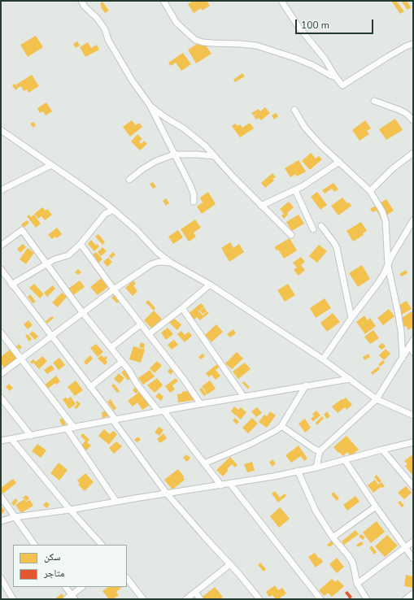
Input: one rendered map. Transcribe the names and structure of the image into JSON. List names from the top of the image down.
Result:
{
  "legend": ["سكن", "متاجر"],
  "scale_bar": "100 m"
}
